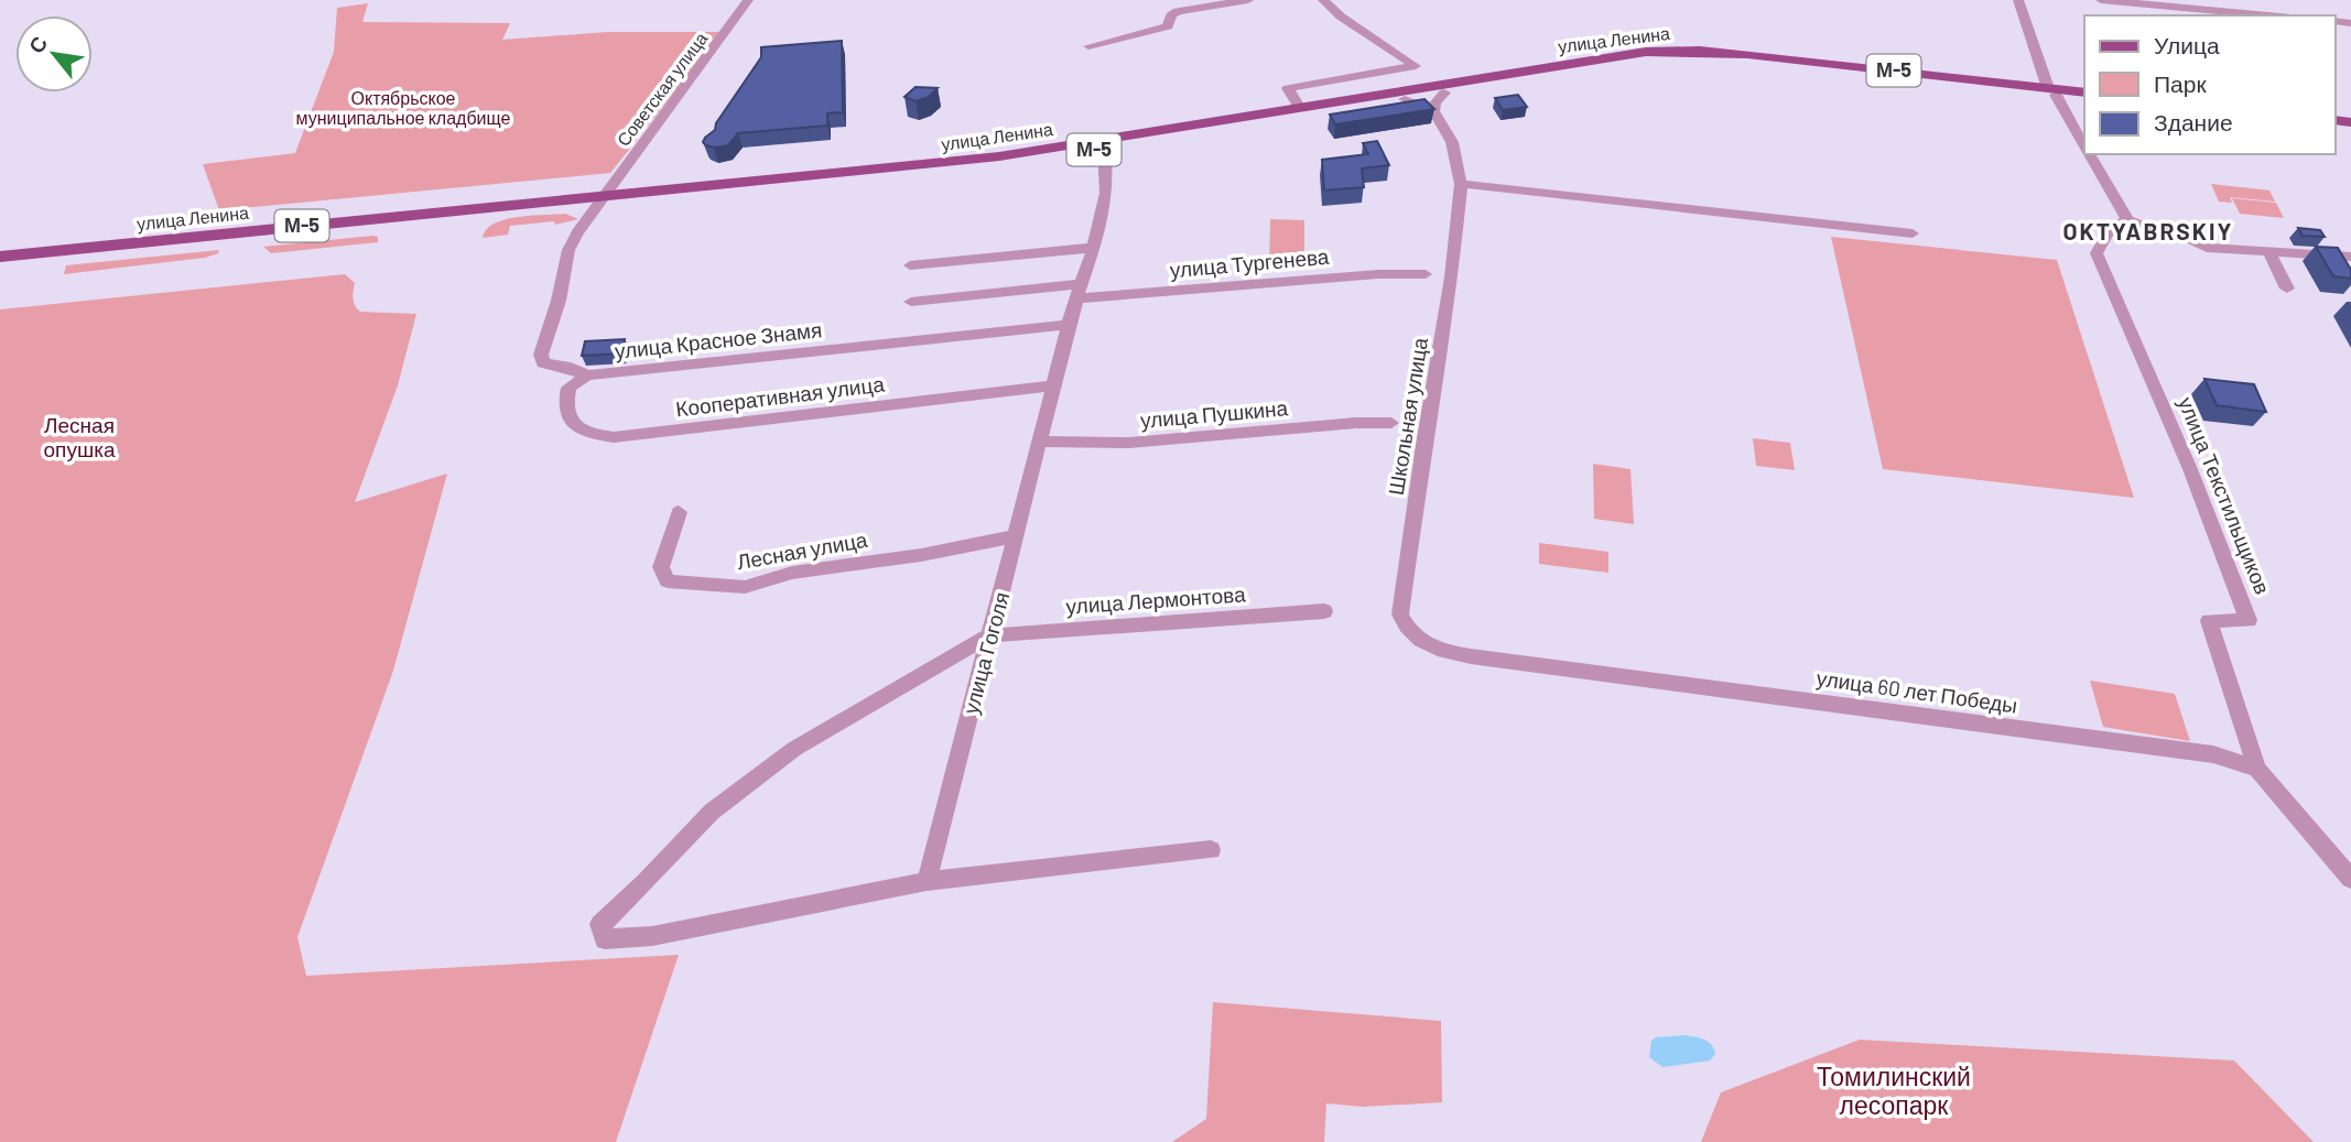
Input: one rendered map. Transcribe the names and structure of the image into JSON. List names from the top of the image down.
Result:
{
  "streets": {
    "main road": ["улица Ленина", "М-5"],
    "street": [
      "Советская улица",
      "улица Тургенева",
      "улица Красное Знамя",
      "Кооперативная улица",
      "улица Пушкина",
      "Школьная улица",
      "улица Текстильщиков",
      "Лесная улица",
      "улица Лермонтова",
      "улица Гоголя",
      "улица 60 лет Победы"
    ]
  },
  "crossings": [
    ["улица Ленина", "Советская улица"],
    ["улица Ленина", "улица Красное Знамя"],
    ["улица Ленина", "улица Гоголя"],
    ["Советская улица", "улица Красное Знамя"],
    ["улица Тургенева", "улица Гоголя"],
    ["улица Красное Знамя", "Кооперативная улица"],
    ["улица Красное Знамя", "улица Гоголя"],
    ["Кооперативная улица", "улица Гоголя"],
    ["улица Пушкина", "улица Гоголя"],
    ["Школьная улица", "улица 60 лет Победы"],
    ["улица Текстильщиков", "улица 60 лет Победы"],
    ["Лесная улица", "улица Гоголя"],
    ["улица Лермонтова", "улица Гоголя"]
  ],
  "districts": ["OKTYABRSKIY"],
  "parks": ["Октябрьское муниципальное кладбище", "Лесная опушка", "Томилинский лесопарк"],
  "legend": ["Улица", "Парк", "Здание"],
  "north": "top left"
}
